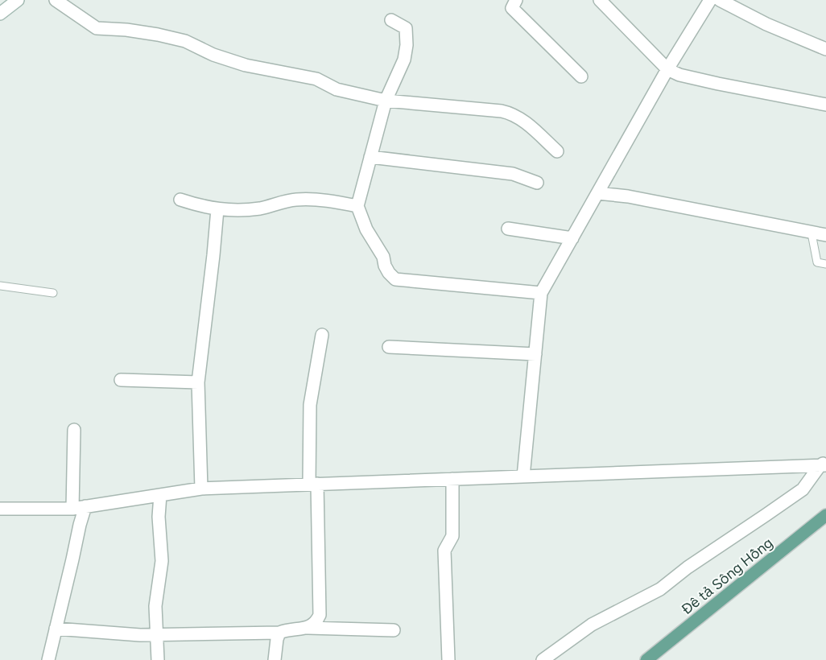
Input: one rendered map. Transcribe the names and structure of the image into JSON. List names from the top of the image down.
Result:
{
  "streets": {
    "main road": ["Đê tả Sông Hồng"]
  }
}
